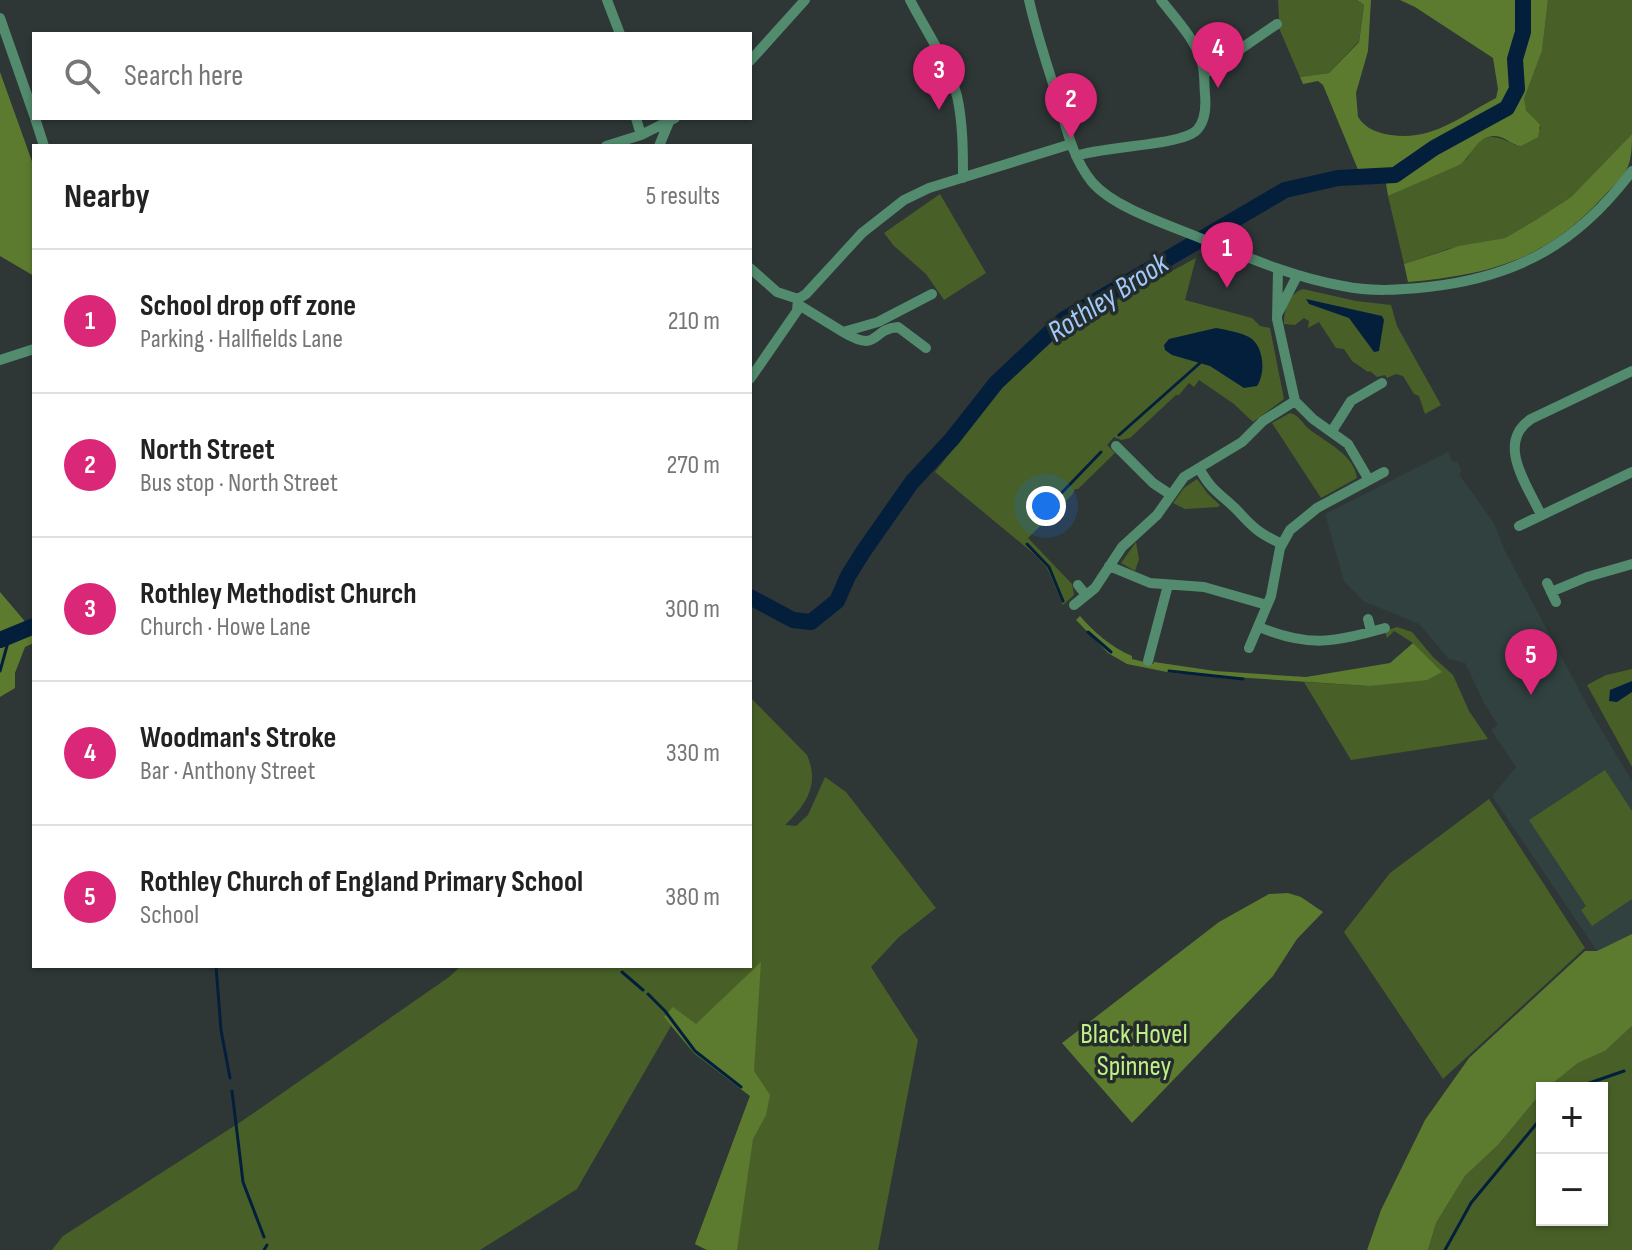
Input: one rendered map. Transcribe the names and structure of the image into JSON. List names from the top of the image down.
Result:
{
  "water": ["Rothley Brook"],
  "parks": ["Black Hovel Spinney"],
  "page": {
    "pins": [
      "4",
      "3",
      "2",
      "1",
      "5"
    ],
    "search": "Search here",
    "heading": ["Nearby", "5 results"],
    "list": [
      {
        "mark": "1",
        "name": "School drop off zone",
        "note": "Parking · Hallfields Lane",
        "value": "210 m"
      },
      {
        "mark": "2",
        "name": "North Street",
        "note": "Bus stop · North Street",
        "value": "270 m"
      },
      {
        "mark": "3",
        "name": "Rothley Methodist Church",
        "note": "Church · Howe Lane",
        "value": "300 m"
      },
      {
        "mark": "4",
        "name": "Woodman's Stroke",
        "note": "Bar · Anthony Street",
        "value": "330 m"
      },
      {
        "mark": "5",
        "name": "Rothley Church of England Primary School",
        "note": "School",
        "value": "380 m"
      }
    ],
    "map_buttons": ["+", "−"]
  }
}
